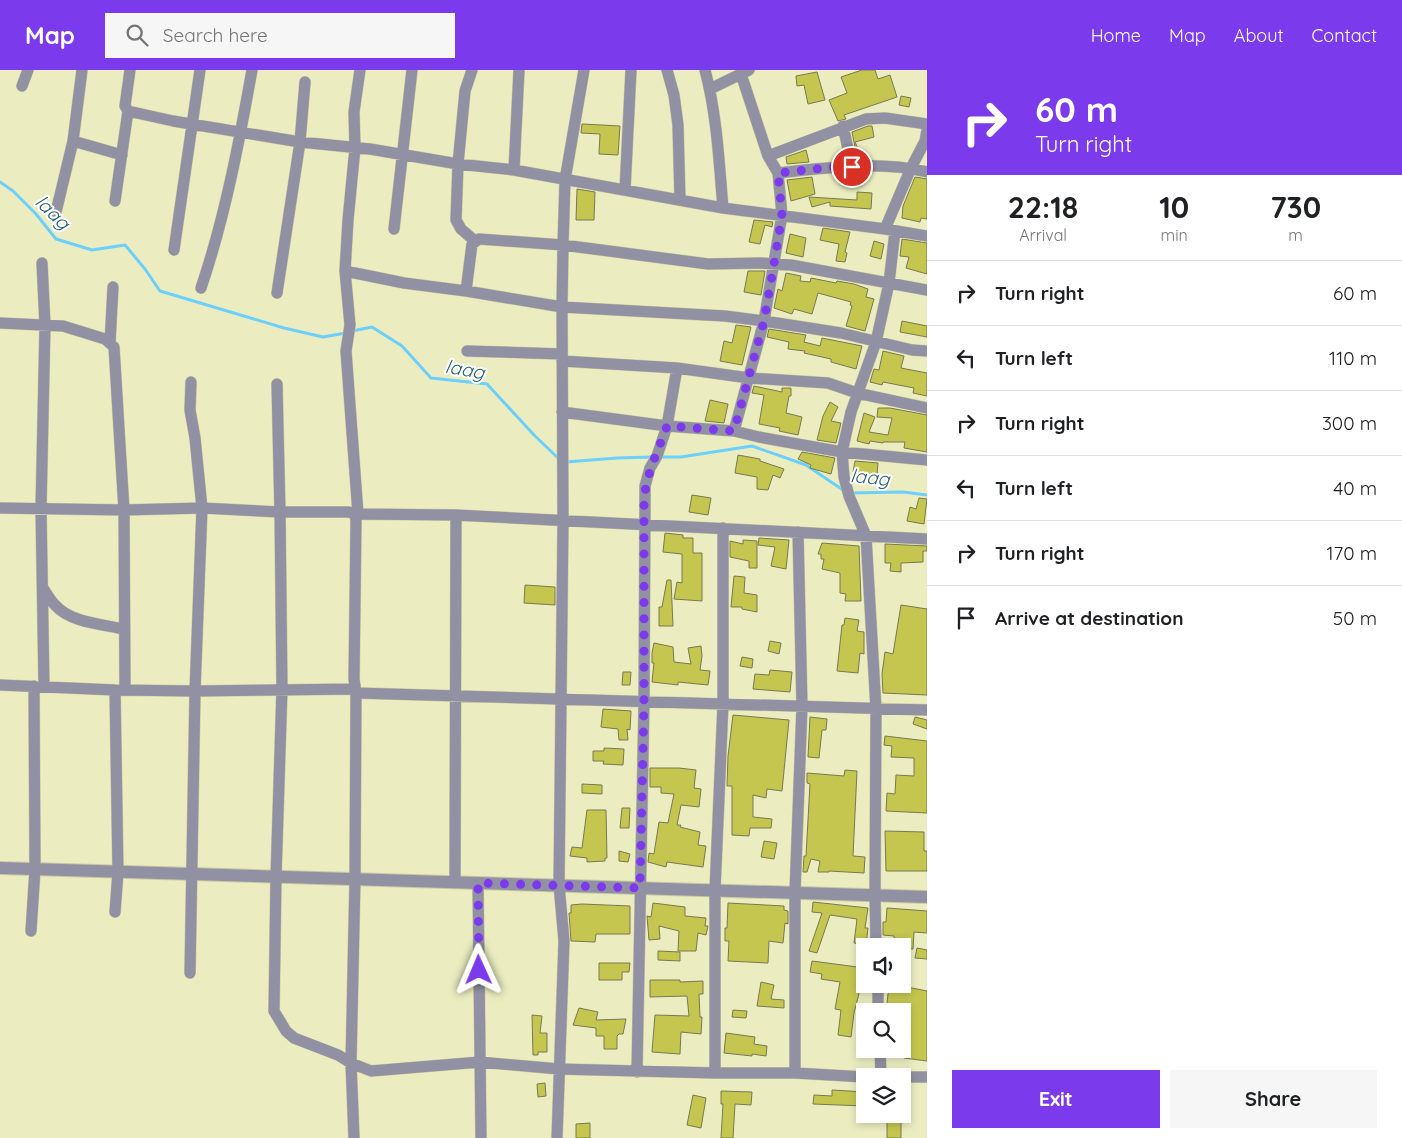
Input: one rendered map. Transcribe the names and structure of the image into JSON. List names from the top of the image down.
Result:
{
  "water": ["laag"],
  "page": {
    "header": "Map",
    "search": "Search here",
    "nav": [
      "Home",
      "Map",
      "About",
      "Contact"
    ],
    "turn": ["60 m", "Turn right"],
    "eta": [
      "22:18",
      "Arrival",
      "10",
      "min",
      "730",
      "m"
    ],
    "list": [
      {
        "name": "Turn right",
        "value": "60 m"
      },
      {
        "name": "Turn left",
        "value": "110 m"
      },
      {
        "name": "Turn right",
        "value": "300 m"
      },
      {
        "name": "Turn left",
        "value": "40 m"
      },
      {
        "name": "Turn right",
        "value": "170 m"
      },
      {
        "name": "Arrive at destination",
        "value": "50 m"
      }
    ],
    "buttons": ["Exit", "Share"]
  }
}
